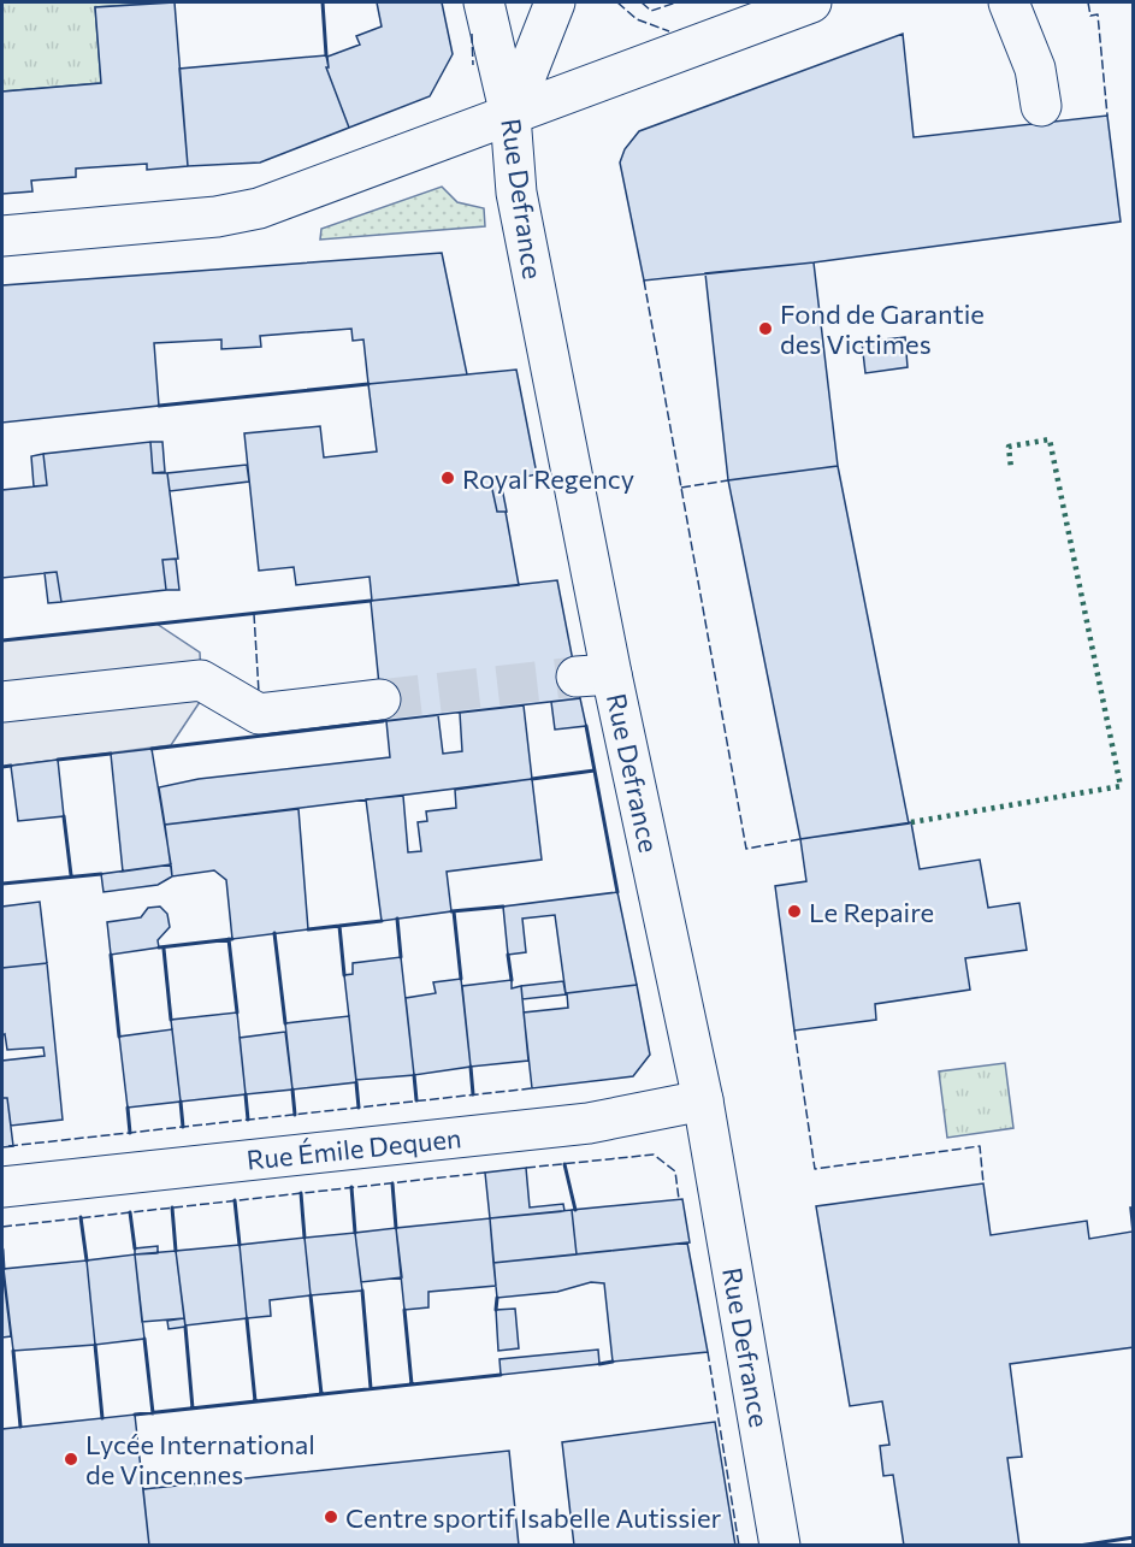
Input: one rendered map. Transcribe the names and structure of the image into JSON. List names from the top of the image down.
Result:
{
  "streets": {
    "street": ["Rue Defrance", "Rue Émile Dequen"]
  },
  "crossings": [
    ["Rue Defrance", "Rue Émile Dequen"]
  ],
  "places": [
    "Fond de Garantie des Victimes",
    "Royal Regency",
    "Le Repaire",
    "Lycée International de Vincennes",
    "Centre sportif Isabelle Autissier"
  ]
}
